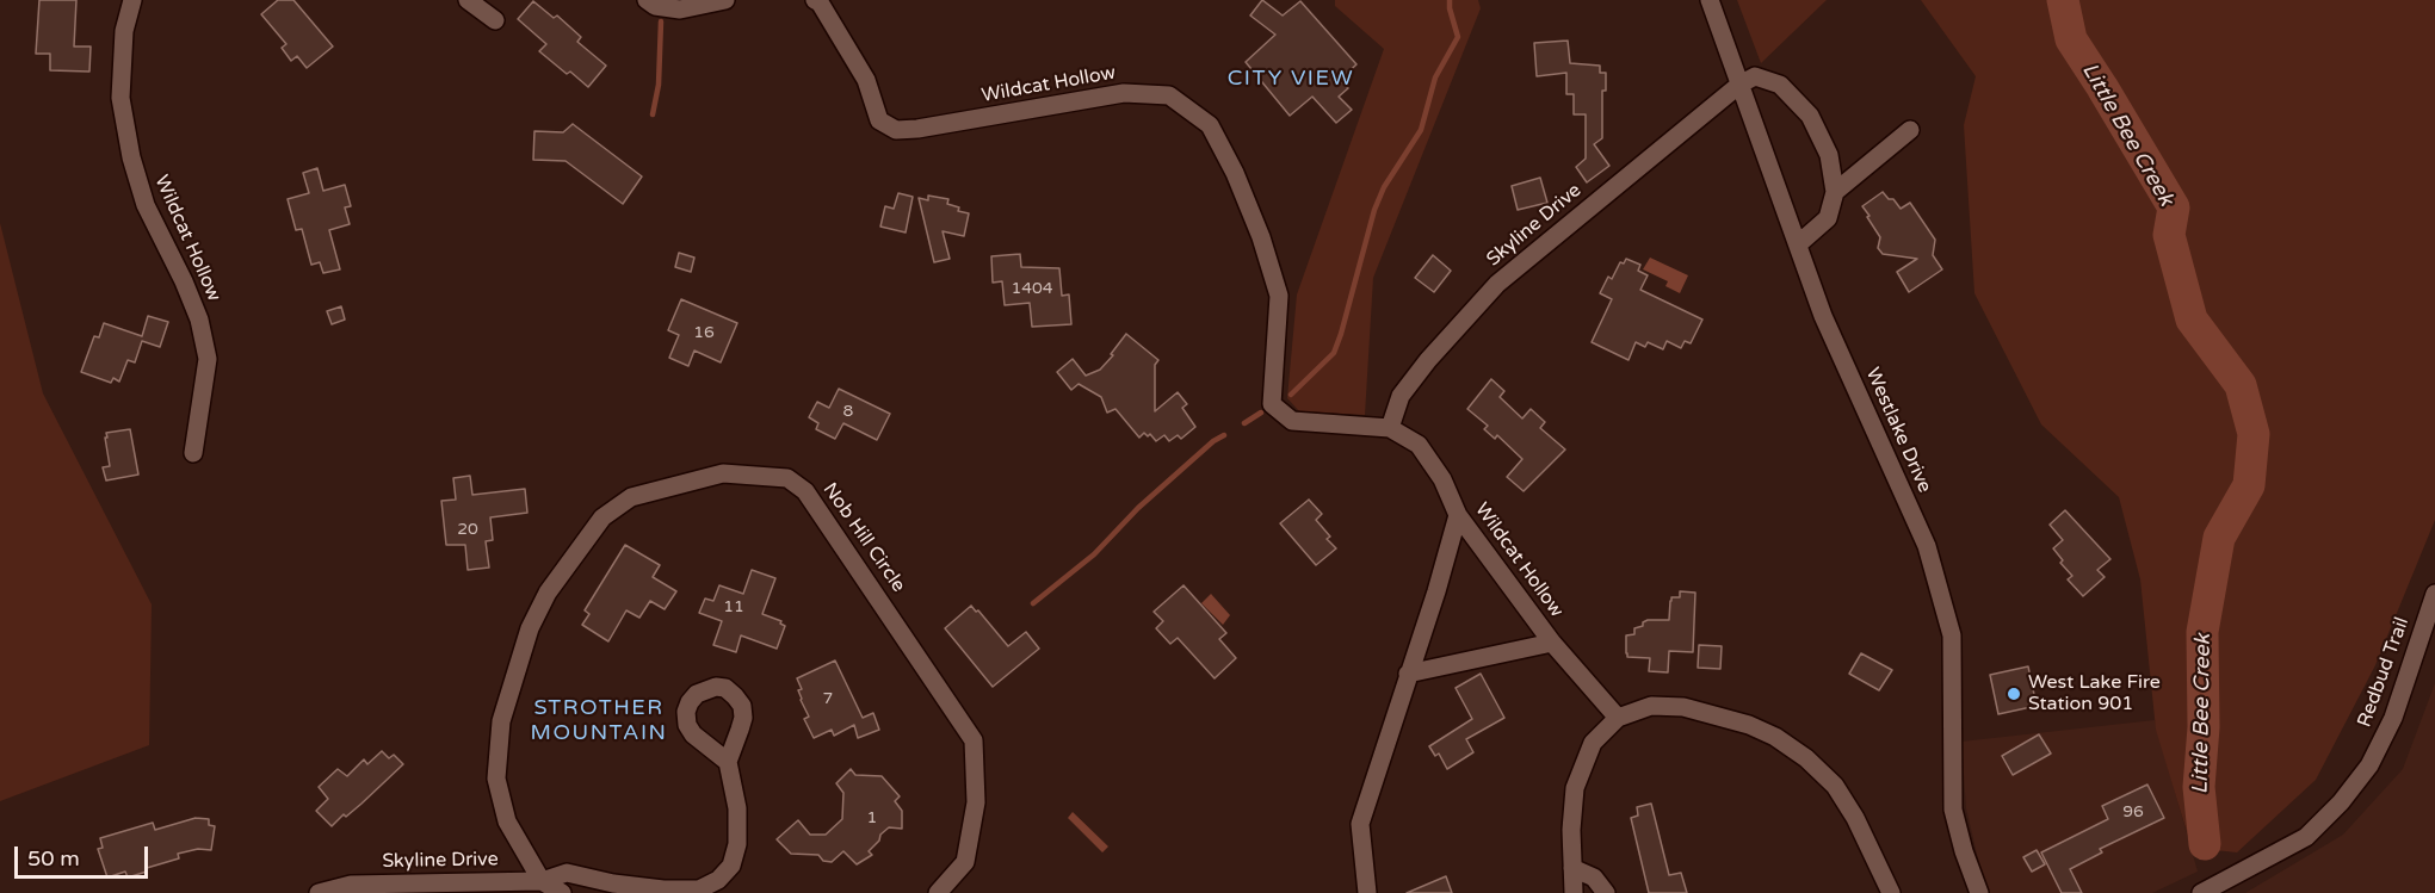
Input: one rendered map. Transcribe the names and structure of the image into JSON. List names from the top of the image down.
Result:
{
  "streets": {
    "street": [
      "Wildcat Hollow",
      "Skyline Drive",
      "Westlake Drive",
      "Nob Hill Circle",
      "Redbud Trail"
    ]
  },
  "crossings": [
    ["Wildcat Hollow", "Skyline Drive"],
    ["Skyline Drive", "Westlake Drive"],
    ["Skyline Drive", "Nob Hill Circle"]
  ],
  "districts": ["CITY VIEW", "STROTHER MOUNTAIN"],
  "water": ["Little Bee Creek"],
  "places": ["West Lake Fire Station 901"],
  "house_numbers": [
    "1404",
    "16",
    "8",
    "20",
    "11",
    "7",
    "96",
    "1"
  ],
  "scale_bar": "50 m"
}
